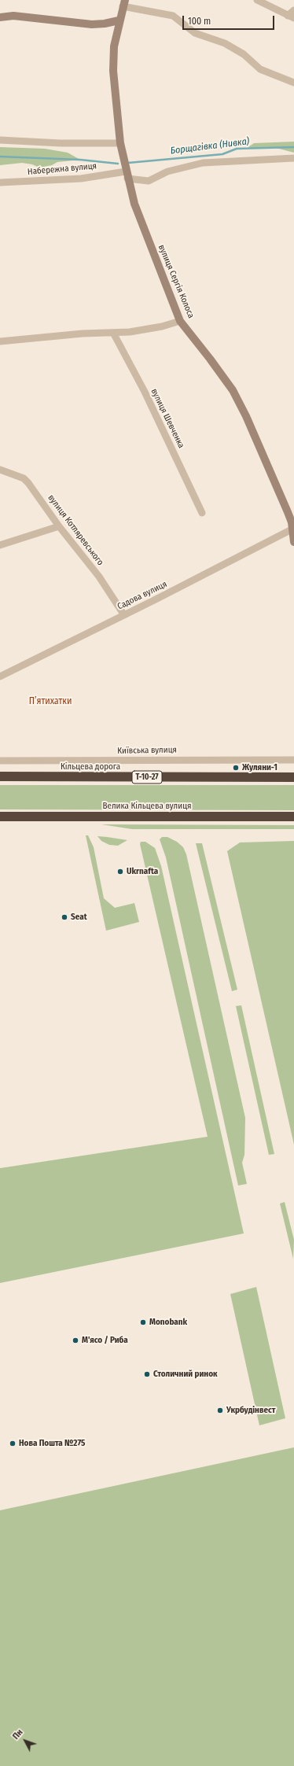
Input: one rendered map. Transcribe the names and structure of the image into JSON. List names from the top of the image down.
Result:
{
  "streets": {
    "highway": ["Кільцева дорога", "Т-10-27", "Велика Кільцева вулиця"],
    "street": [
      "Набережна вулиця",
      "вулиця Сергія Колоса",
      "вулиця Шевченка",
      "вулиця Котляревського",
      "Садова вулиця",
      "Київська вулиця"
    ]
  },
  "crossings": [
    ["Набережна вулиця", "вулиця Сергія Колоса"],
    ["вулиця Сергія Колоса", "Садова вулиця"],
    ["вулиця Котляревського", "Садова вулиця"]
  ],
  "districts": ["Пʼятихатки"],
  "water": ["Борщагівка (Нивка)"],
  "places": [
    "Жуляни-1",
    "Ukrnafta",
    "Seat",
    "Monobank",
    "М'ясо / Риба",
    "Столичний ринок",
    "Укрбудінвест",
    "Нова Пошта №275"
  ],
  "scale_bar": "100 m",
  "north": "top left"
}
